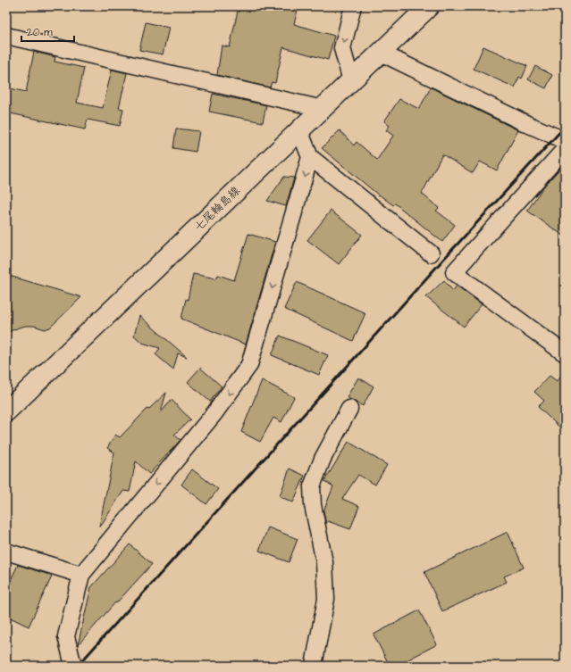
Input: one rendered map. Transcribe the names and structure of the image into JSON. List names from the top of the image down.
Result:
{
  "streets": {
    "main road": ["七尾輪島線"]
  },
  "scale_bar": "20 m"
}
